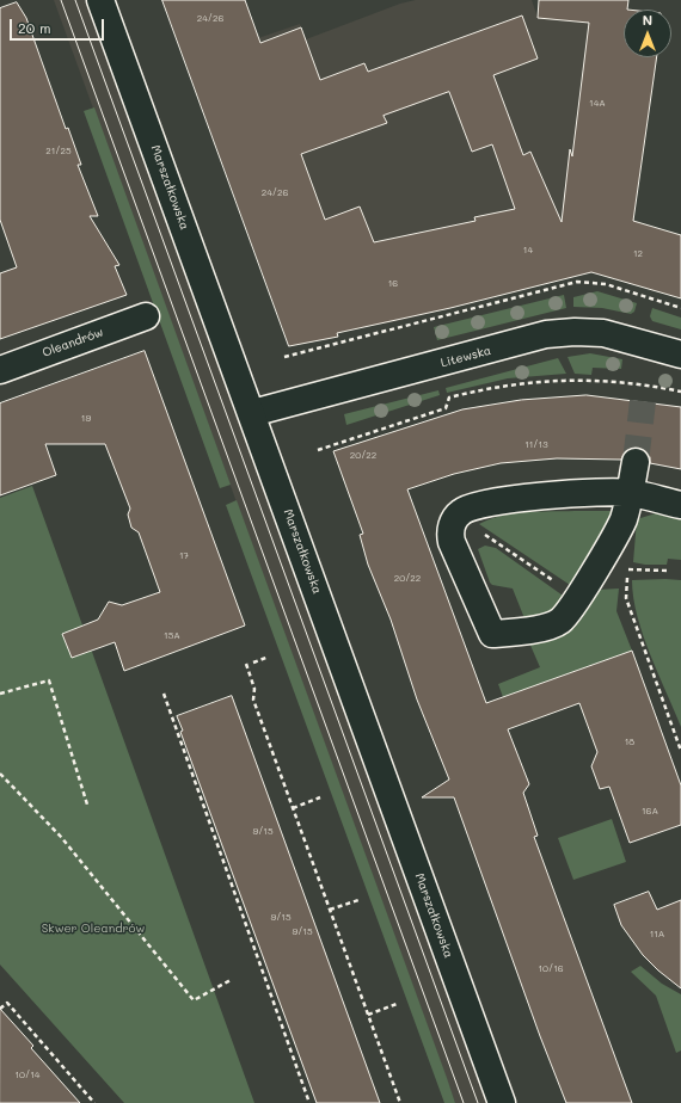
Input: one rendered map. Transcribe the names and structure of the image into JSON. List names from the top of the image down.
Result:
{
  "streets": {
    "street": ["Marszałkowska", "Oleandrów", "Litewska"]
  },
  "crossings": [
    ["Marszałkowska", "Litewska"]
  ],
  "parks": ["Skwer Oleandrów"],
  "house_numbers": [
    "24/26",
    "14A",
    "21/25",
    "24/26",
    "14",
    "12",
    "16",
    "19",
    "11/13",
    "20/22",
    "17",
    "20/22",
    "15A",
    "18",
    "16A",
    "9/15",
    "9/15",
    "9/15",
    "11A",
    "10/16",
    "10/14"
  ],
  "scale_bar": "20 m",
  "north": "top"
}
